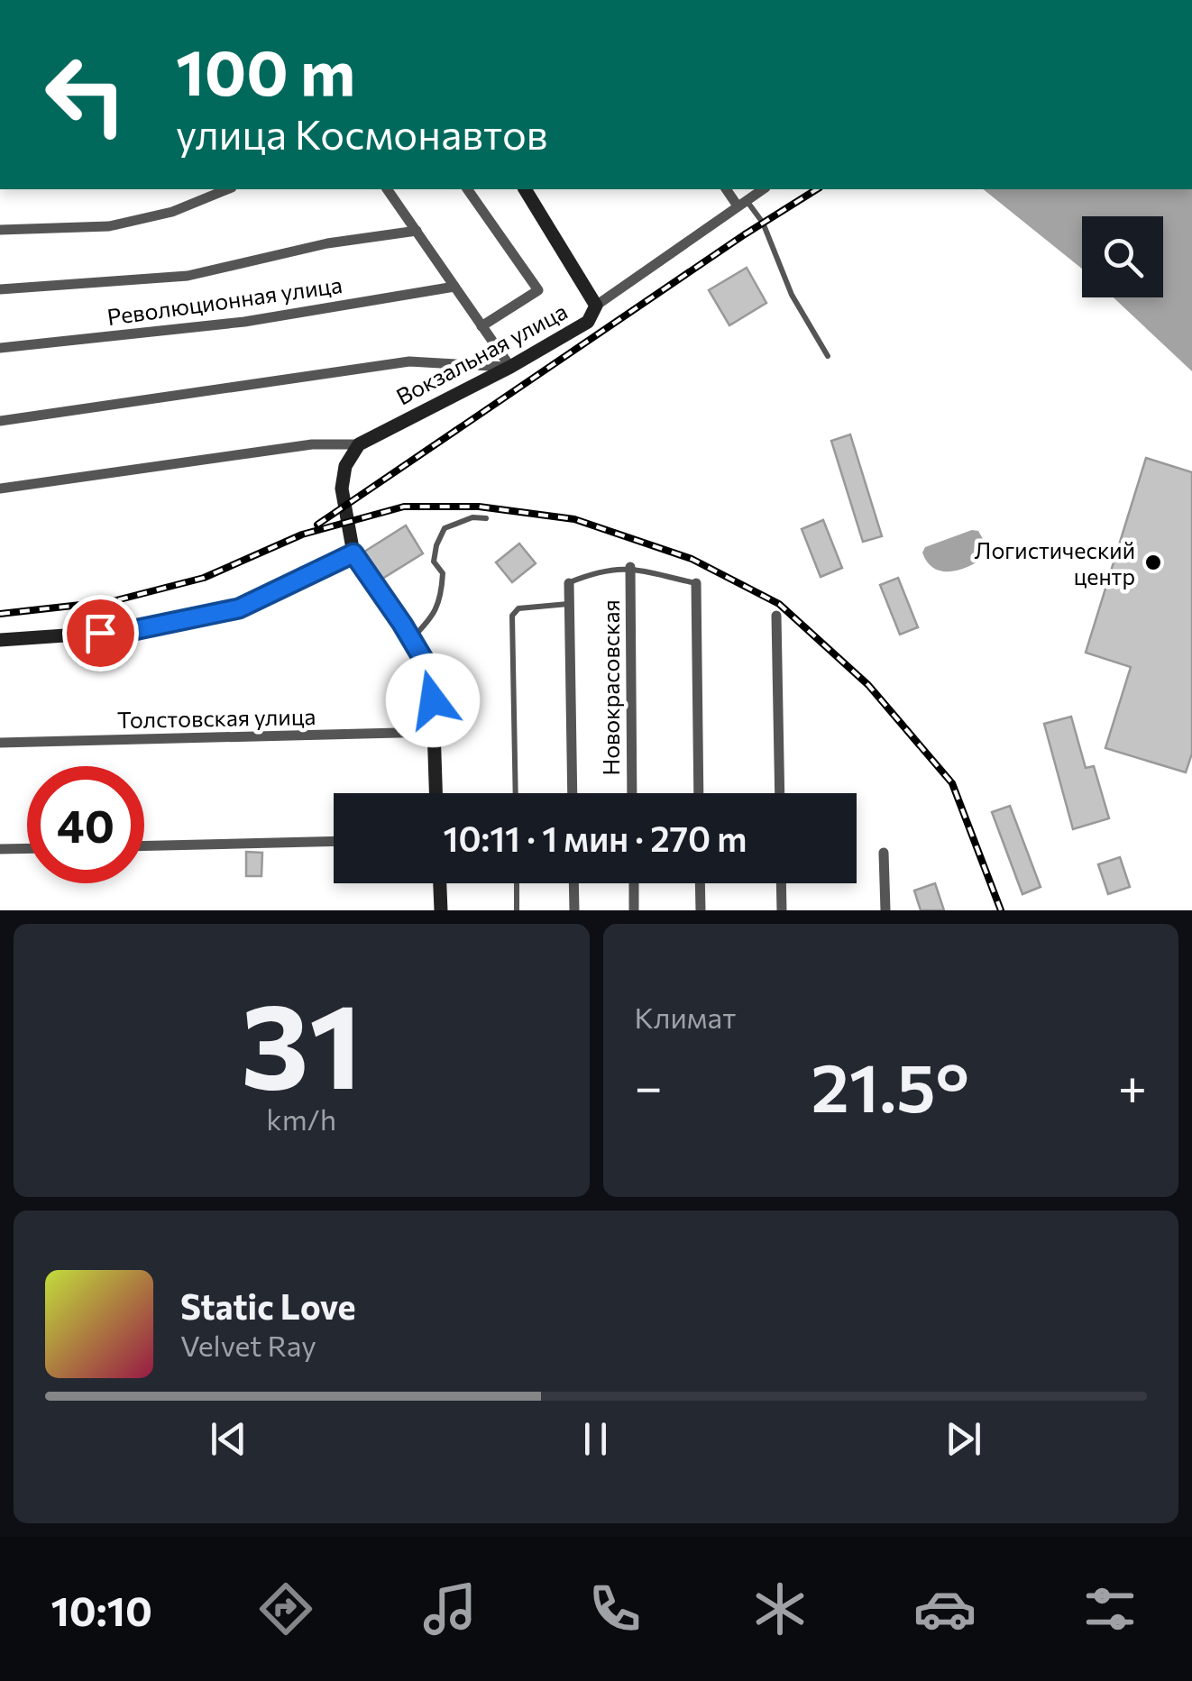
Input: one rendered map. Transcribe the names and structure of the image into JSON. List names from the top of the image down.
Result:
{
  "streets": {
    "main road": ["Вокзальная улица"],
    "street": ["Революционная улица", "Новокрасовская", "Толстовская улица"]
  },
  "places": ["Логистический центр"],
  "page": {
    "turn": ["100 m", "улица Космонавтов"],
    "limit": "40",
    "trip": "10:11 · 1 мин · 270 m",
    "tile": [
      ["31", "km/h"],
      "Климат"
    ],
    "heat": ["−", "21.5°", "+"],
    "song": ["Static Love", "Velvet Ray"],
    "tabs": "10:10"
  }
}
